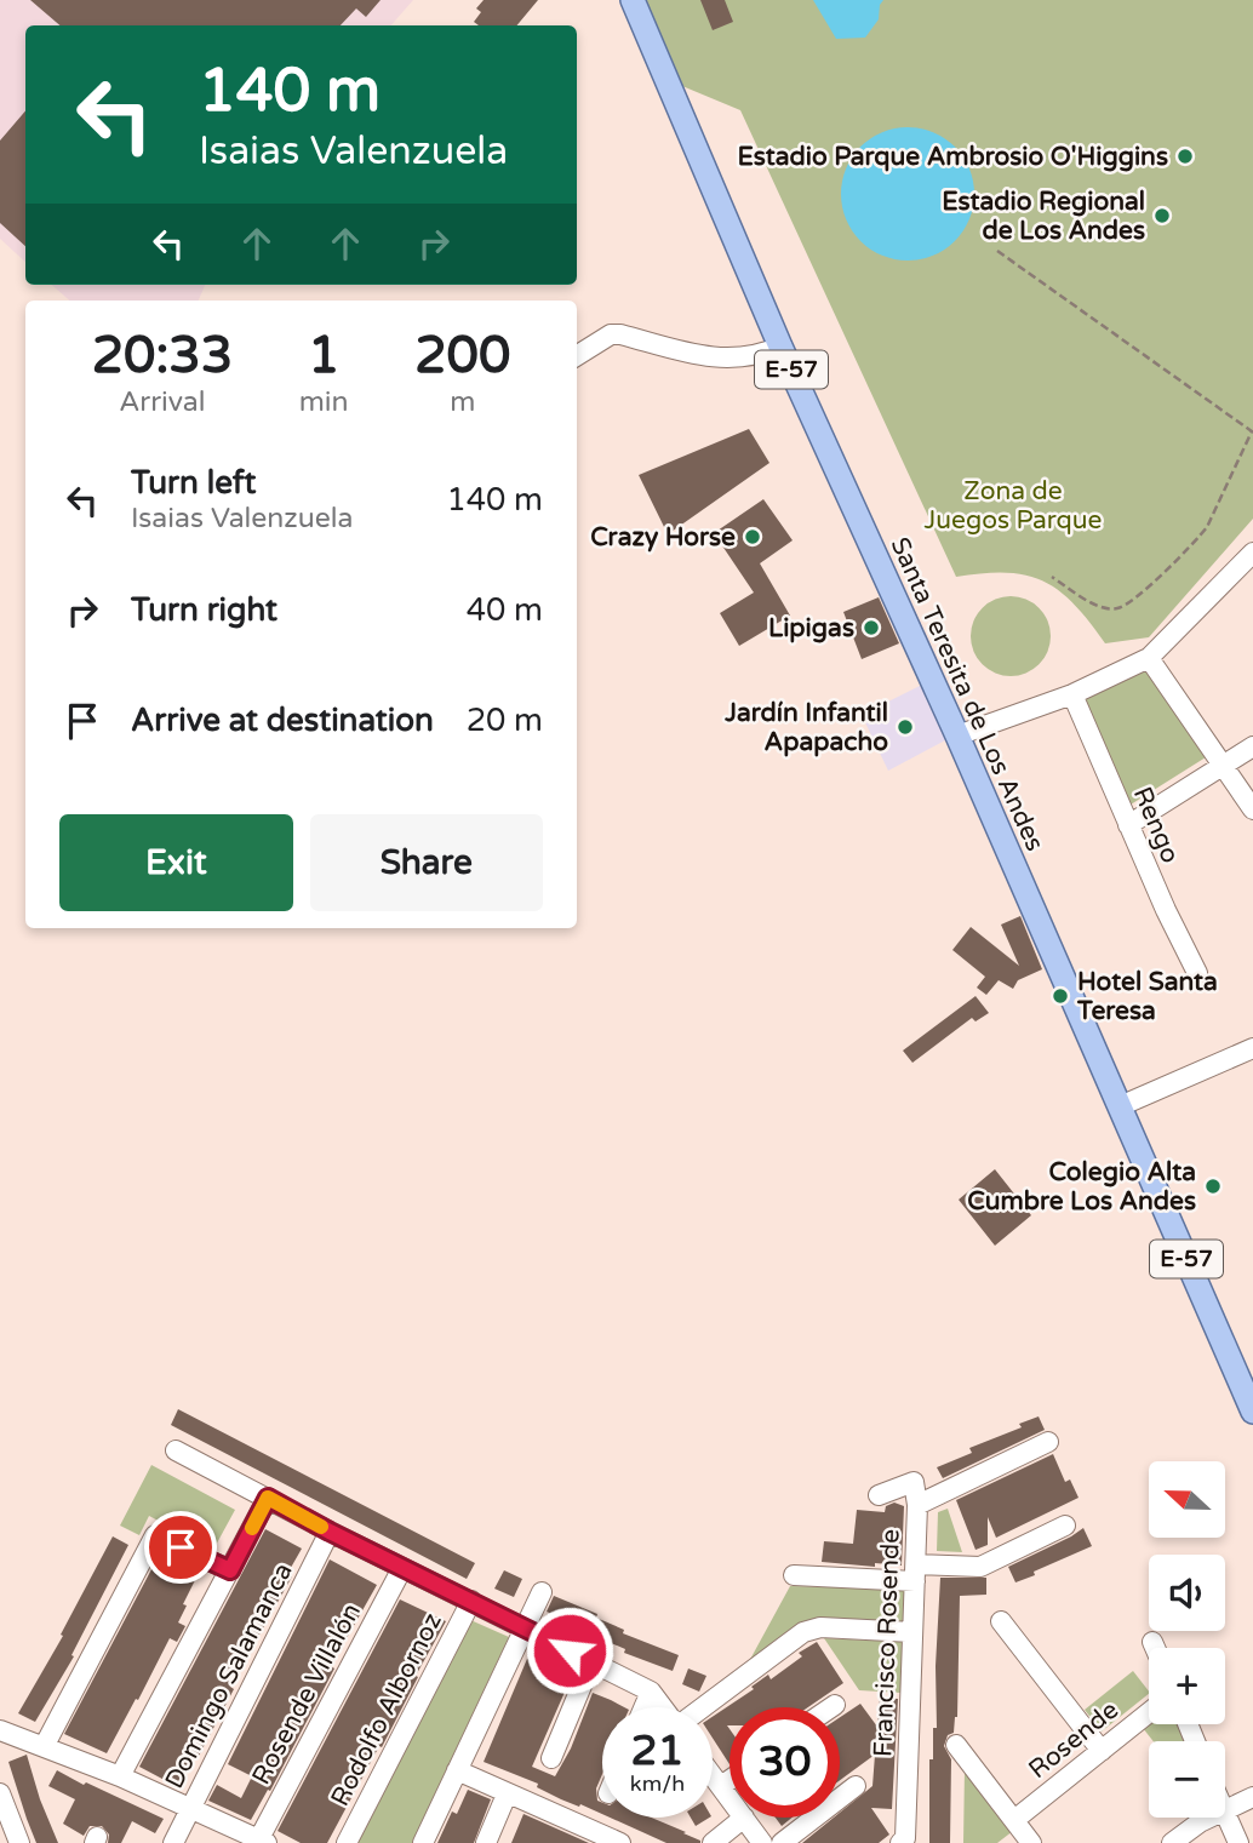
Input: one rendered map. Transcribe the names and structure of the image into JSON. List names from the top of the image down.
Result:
{
  "streets": {
    "main road": ["E-57", "Santa Teresita de Los Andes"],
    "street": [
      "Rengo",
      "Francisco Rosende",
      "Domingo Salamanca",
      "Rosende Villalón",
      "Rodolfo Albornoz",
      "Rosende"
    ]
  },
  "parks": ["Zona de Juegos Parque"],
  "places": [
    "Estadio Parque Ambrosio O'Higgins",
    "Estadio Regional de Los Andes",
    "Crazy Horse",
    "Lipigas",
    "Jardín Infantil Apapacho",
    "Hotel Santa Teresa",
    "Colegio Alta Cumbre Los Andes"
  ],
  "north": "left",
  "page": {
    "turn": ["140 m", "Isaias Valenzuela"],
    "eta": [
      "20:33",
      "Arrival",
      "1",
      "min",
      "200",
      "m"
    ],
    "list": [
      {
        "name": "Turn left",
        "note": "Isaias Valenzuela",
        "value": "140 m"
      },
      {
        "name": "Turn right",
        "value": "40 m"
      },
      {
        "name": "Arrive at destination",
        "value": "20 m"
      }
    ],
    "buttons": ["Exit", "Share"],
    "map_buttons": ["+", "−"],
    "speed": "21 km/h",
    "limit": "30"
  }
}
